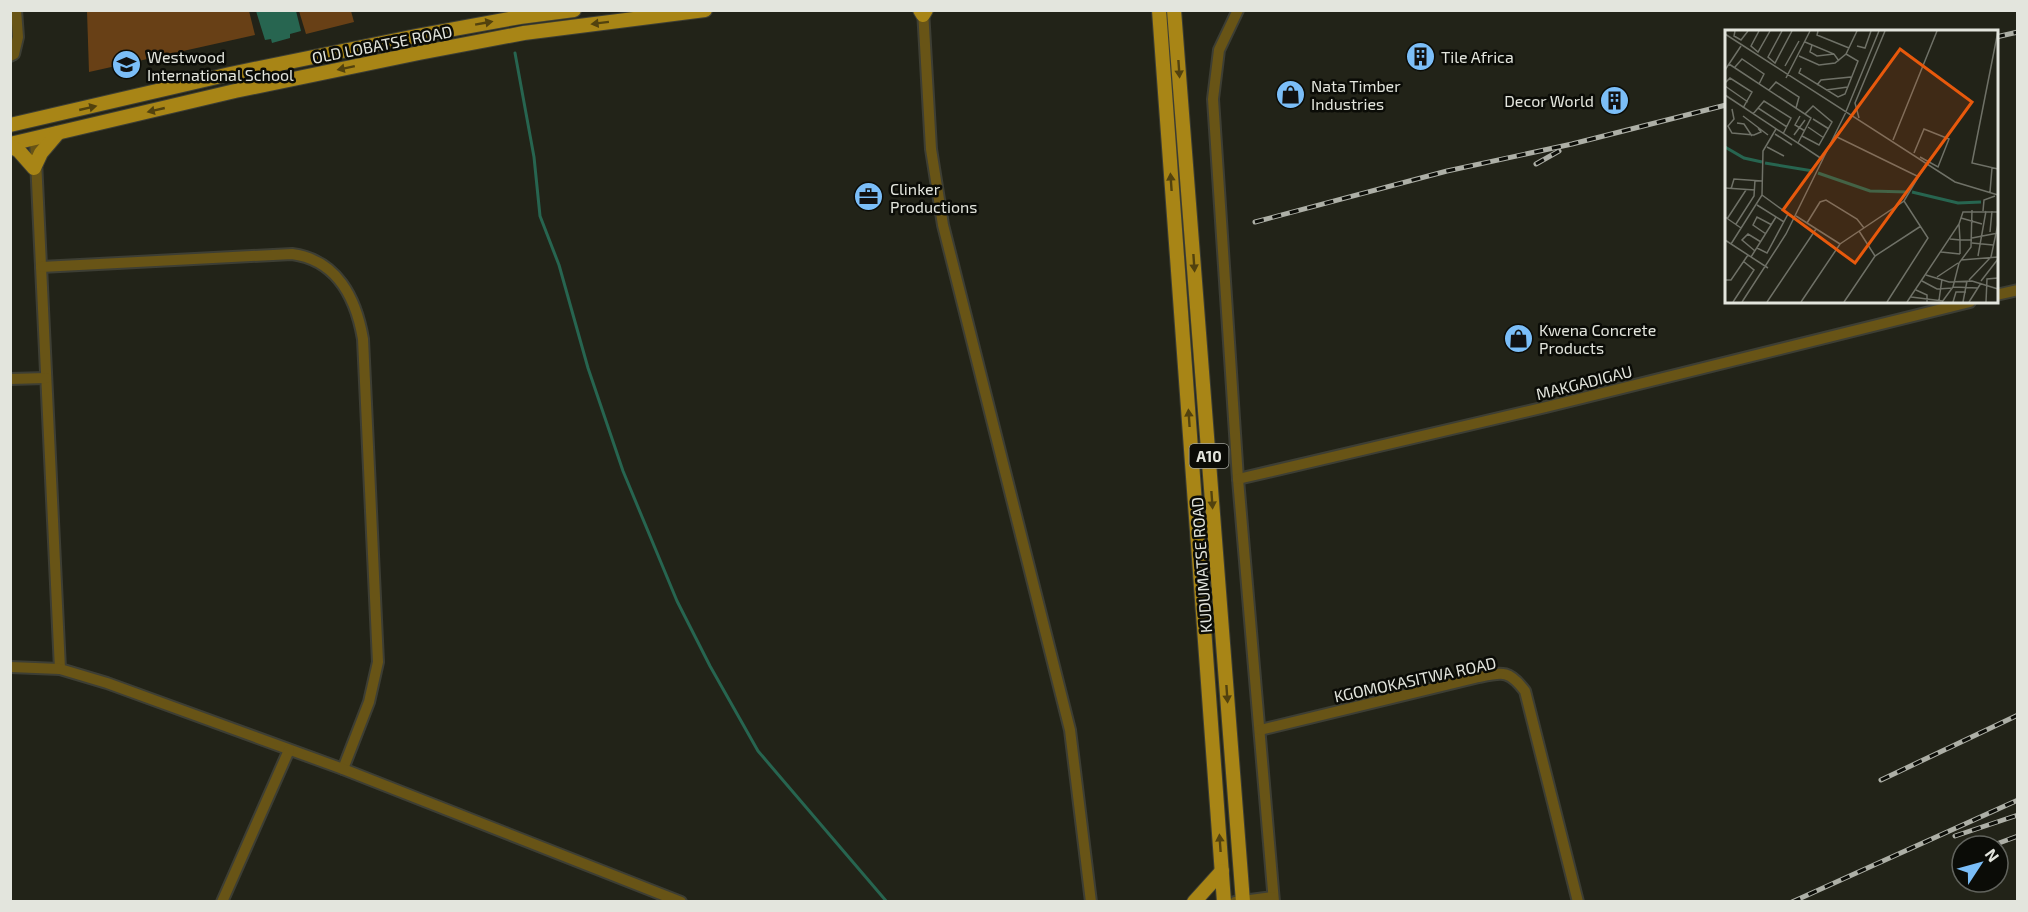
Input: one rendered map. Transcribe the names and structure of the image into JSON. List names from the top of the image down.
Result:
{
  "streets": {
    "main road": ["OLD LOBATSE ROAD", "A10", "KUDUMATSE ROAD"],
    "street": ["MAKGADIGAU", "KGOMOKASITWA ROAD"]
  },
  "places": {
    "building": ["Tile Africa", "Decor World"],
    "school or university": ["Westwood International School"],
    "shop": ["Nata Timber Industries", "Kwena Concrete Products"],
    "office": ["Clinker Productions"]
  },
  "north": "top right"
}
